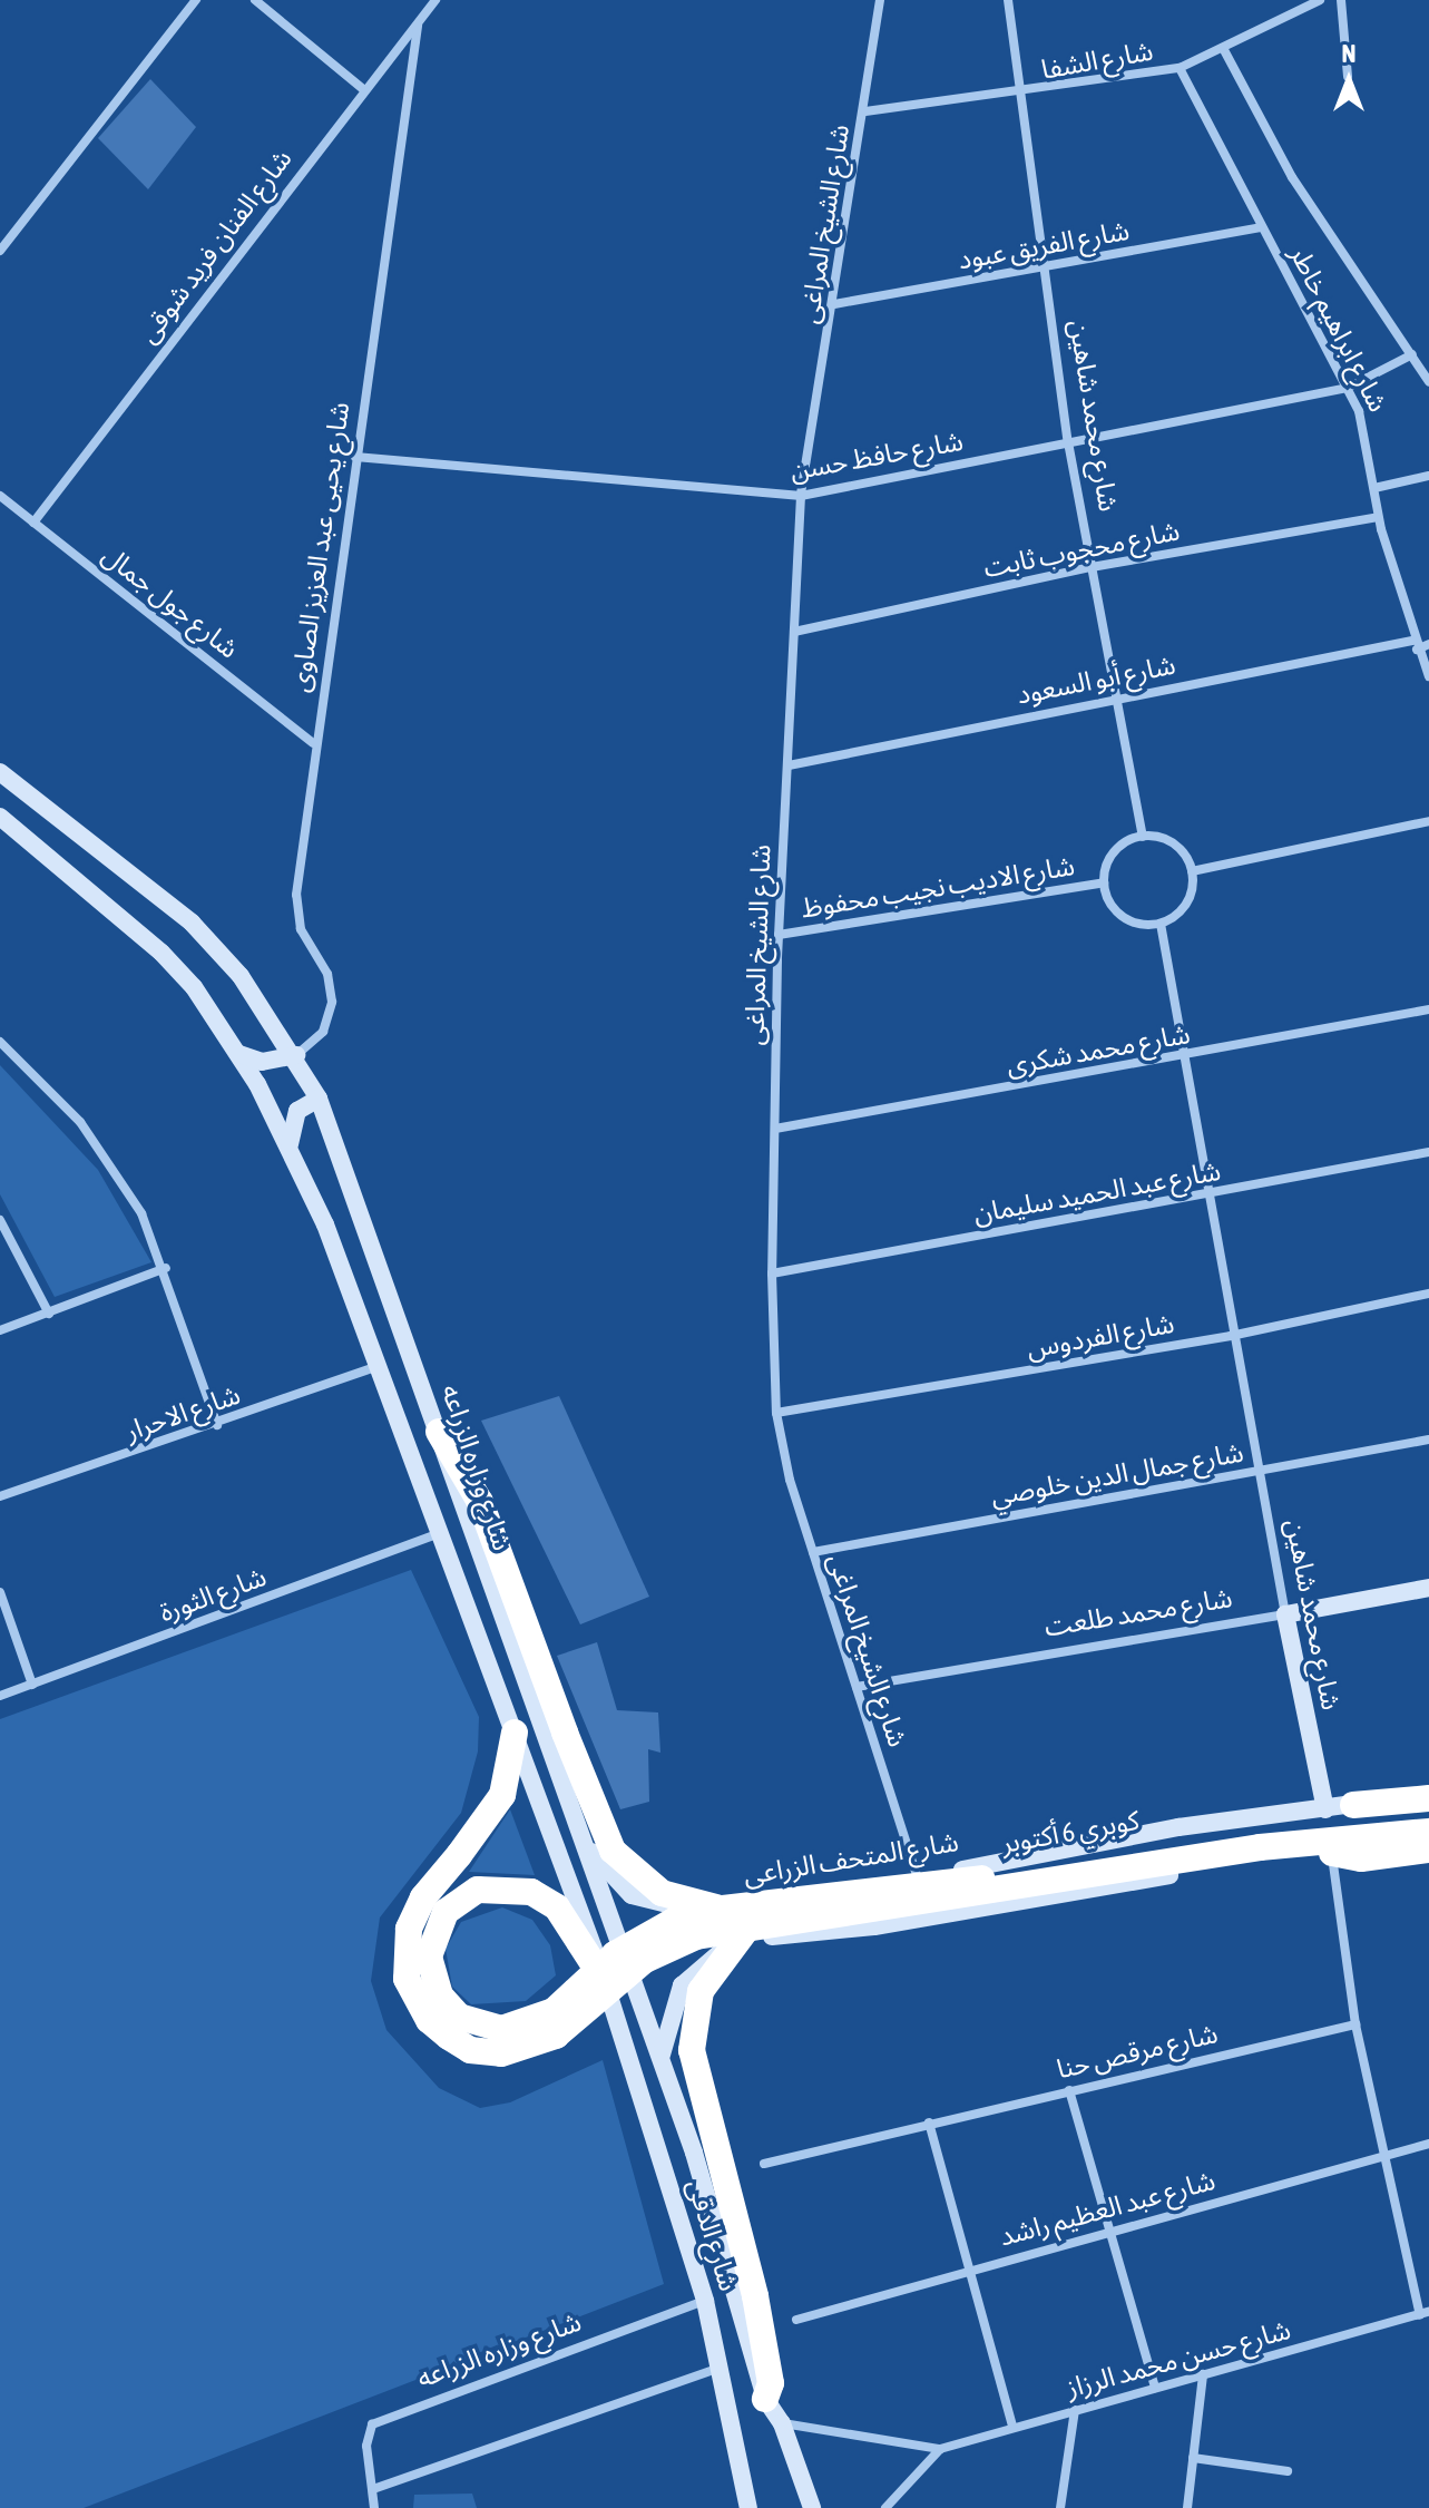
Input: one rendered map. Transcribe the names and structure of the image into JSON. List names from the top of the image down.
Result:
{
  "streets": {
    "highway": ["كوبري 6 أكتوبر"],
    "main road": [
      "شارع محمد شاهين",
      "شارع وزاره الزراعه",
      "شارع محمد طلعت",
      "شارع المتحف الزراعى",
      "شارع الدقى"
    ],
    "street": [
      "شارع الشفا",
      "شارع الشيخ المراغى",
      "شارع الفريق عبود",
      "شارع الفنان فريد شوقى",
      "شارع ابراهيم خاطر",
      "شارع حافظ حسن",
      "شارع يحيى عبد العزيز الصاوى",
      "شارع محجوب ثابت",
      "شارع جول جمال",
      "شارع أبو السعود",
      "شارع الاديب نجيب محفوظ",
      "شارع محمد شكرى",
      "شارع عبد الحميد سليمان",
      "شارع الفردوس",
      "شارع الاحرار",
      "شارع جمال الدين خلوصي",
      "شارع الثورة",
      "شارع مرقص حنا",
      "شارع عبد العظيم راشد",
      "شارع حسن محمد الرزاز"
    ]
  },
  "crossings": [
    ["شارع الشفا", "شارع الشيخ المراغى"],
    ["شارع الشفا", "شارع ابراهيم خاطر"],
    ["شارع الشفا", "شارع محمد شاهين"],
    ["شارع الشيخ المراغى", "شارع الفريق عبود"],
    ["شارع الشيخ المراغى", "شارع حافظ حسن"],
    ["شارع الشيخ المراغى", "شارع محجوب ثابت"],
    ["شارع الشيخ المراغى", "شارع أبو السعود"],
    ["شارع الشيخ المراغى", "شارع الاديب نجيب محفوظ"],
    ["شارع الشيخ المراغى", "شارع محمد شكرى"],
    ["شارع الشيخ المراغى", "شارع عبد الحميد سليمان"],
    ["شارع الشيخ المراغى", "شارع الفردوس"],
    ["شارع الشيخ المراغى", "شارع جمال الدين خلوصي"],
    ["شارع الشيخ المراغى", "شارع محمد طلعت"],
    ["شارع الشيخ المراغى", "شارع المتحف الزراعى"],
    ["شارع الفريق عبود", "شارع ابراهيم خاطر"],
    ["شارع الفريق عبود", "شارع محمد شاهين"],
    ["شارع الفنان فريد شوقى", "شارع يحيى عبد العزيز الصاوى"],
    ["شارع الفنان فريد شوقى", "شارع جول جمال"],
    ["شارع ابراهيم خاطر", "شارع حافظ حسن"],
    ["شارع ابراهيم خاطر", "شارع محجوب ثابت"],
    ["شارع ابراهيم خاطر", "شارع أبو السعود"],
    ["شارع محمد شاهين", "شارع حافظ حسن"],
    ["شارع محمد شاهين", "شارع محجوب ثابت"],
    ["شارع محمد شاهين", "شارع أبو السعود"],
    ["شارع محمد شاهين", "شارع الاديب نجيب محفوظ"],
    ["شارع محمد شاهين", "شارع محمد شكرى"],
    ["شارع محمد شاهين", "شارع عبد الحميد سليمان"],
    ["شارع محمد شاهين", "شارع الفردوس"],
    ["شارع محمد شاهين", "شارع جمال الدين خلوصي"],
    ["شارع محمد شاهين", "شارع محمد طلعت"],
    ["شارع محمد شاهين", "شارع المتحف الزراعى"],
    ["شارع محمد شاهين", "شارع مرقص حنا"],
    ["شارع محمد شاهين", "شارع عبد العظيم راشد"],
    ["شارع محمد شاهين", "شارع حسن محمد الرزاز"],
    ["شارع حافظ حسن", "شارع يحيى عبد العزيز الصاوى"],
    ["شارع يحيى عبد العزيز الصاوى", "شارع جول جمال"],
    ["شارع يحيى عبد العزيز الصاوى", "شارع وزاره الزراعه"],
    ["شارع الاحرار", "شارع وزاره الزراعه"],
    ["شارع وزاره الزراعه", "شارع الثورة"],
    ["شارع وزاره الزراعه", "كوبري 6 أكتوبر"],
    ["شارع وزاره الزراعه", "شارع المتحف الزراعى"],
    ["شارع وزاره الزراعه", "شارع الدقى"],
    ["شارع الدقى", "شارع حسن محمد الرزاز"]
  ],
  "north": "top"
}
